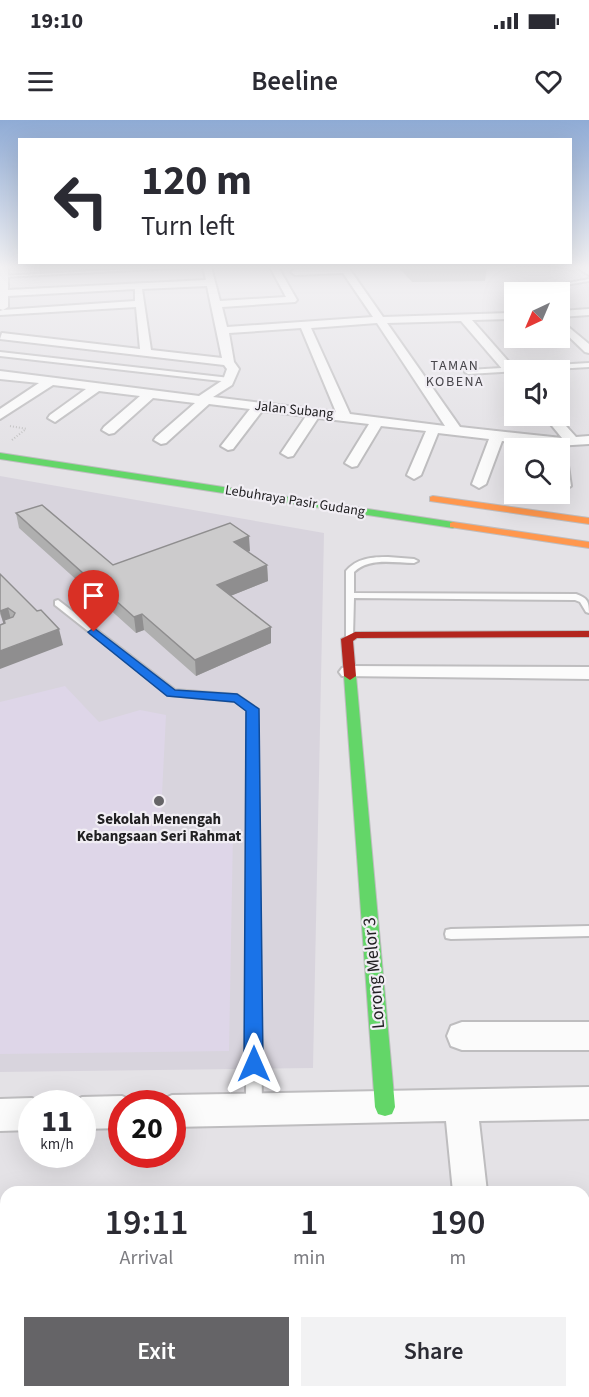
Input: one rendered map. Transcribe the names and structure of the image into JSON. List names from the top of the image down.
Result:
{
  "streets": {
    "main road": ["Lebuhraya Pasir Gudang", "Lorong Melor 3"],
    "street": ["Jalan Subang"]
  },
  "districts": ["TAMAN KOBENA"],
  "places": ["Sekolah Menengah Kebangsaan Seri Rahmat"],
  "north": "bottom left",
  "page": {
    "status": "19:10",
    "header": "Beeline",
    "turn": ["120 m", "Turn left"],
    "speed": "11 km/h",
    "limit": "20",
    "eta": [
      "19:11",
      "Arrival",
      "1",
      "min",
      "190",
      "m"
    ],
    "buttons": ["Exit", "Share"]
  }
}
